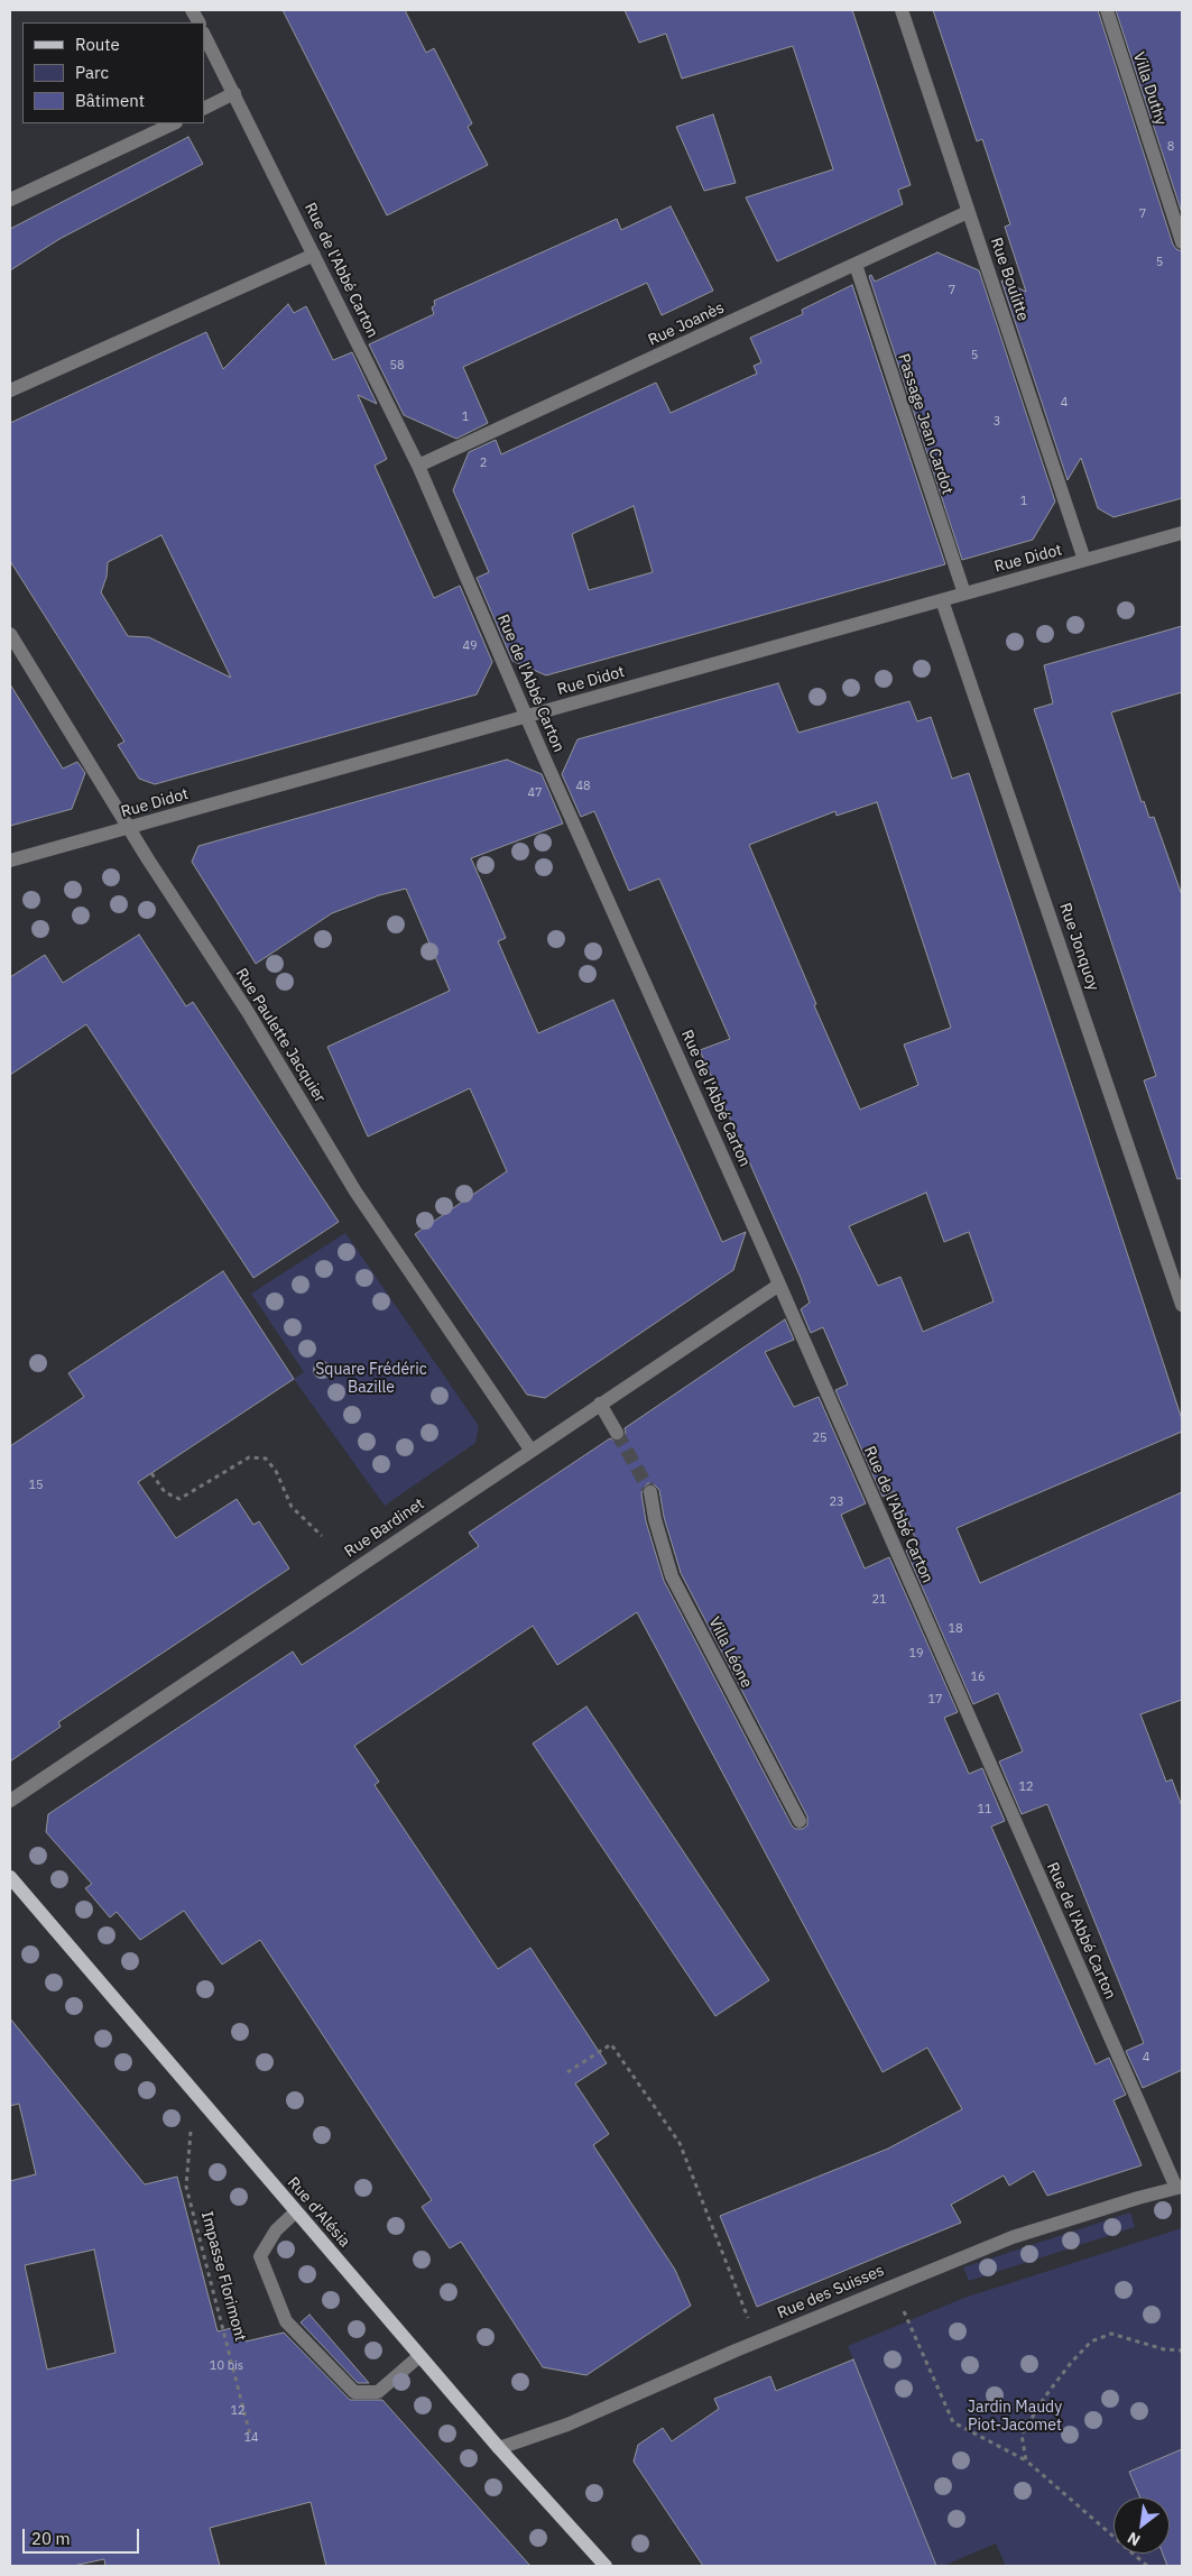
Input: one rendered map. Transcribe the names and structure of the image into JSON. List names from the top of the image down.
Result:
{
  "streets": {
    "main road": ["Rue d'Alésia"],
    "street": [
      "Villa Duthy",
      "Rue de l'Abbé Carton",
      "Rue Boulitte",
      "Rue Joanès",
      "Passage Jean Cardot",
      "Rue Didot",
      "Rue Jonquoy",
      "Rue Paulette Jacquier",
      "Rue Bardinet",
      "Villa Léone",
      "Rue des Suisses"
    ],
    "path": ["Impasse Florimont"]
  },
  "crossings": [
    ["Rue de l'Abbé Carton", "Rue Joanès"],
    ["Rue de l'Abbé Carton", "Rue Didot"],
    ["Rue de l'Abbé Carton", "Rue Bardinet"],
    ["Rue de l'Abbé Carton", "Rue des Suisses"],
    ["Rue Boulitte", "Rue Joanès"],
    ["Rue Boulitte", "Rue Didot"],
    ["Rue Joanès", "Passage Jean Cardot"],
    ["Passage Jean Cardot", "Rue Didot"],
    ["Rue Didot", "Rue Jonquoy"],
    ["Rue Didot", "Rue Paulette Jacquier"],
    ["Rue Paulette Jacquier", "Rue Bardinet"],
    ["Rue d'Alésia", "Rue des Suisses"]
  ],
  "parks": ["Square Frédéric Bazille", "Jardin Maudy Piot-Jacomet"],
  "house_numbers": [
    "8",
    "7",
    "5",
    "7",
    "5",
    "58",
    "4",
    "1",
    "3",
    "2",
    "1",
    "49",
    "48",
    "47",
    "25",
    "15",
    "23",
    "21",
    "18",
    "19",
    "16",
    "17",
    "12",
    "11",
    "4",
    "10 bis",
    "12",
    "14"
  ],
  "legend": ["Route", "Parc", "Bâtiment"],
  "scale_bar": "20 m",
  "north": "bottom left"
}
